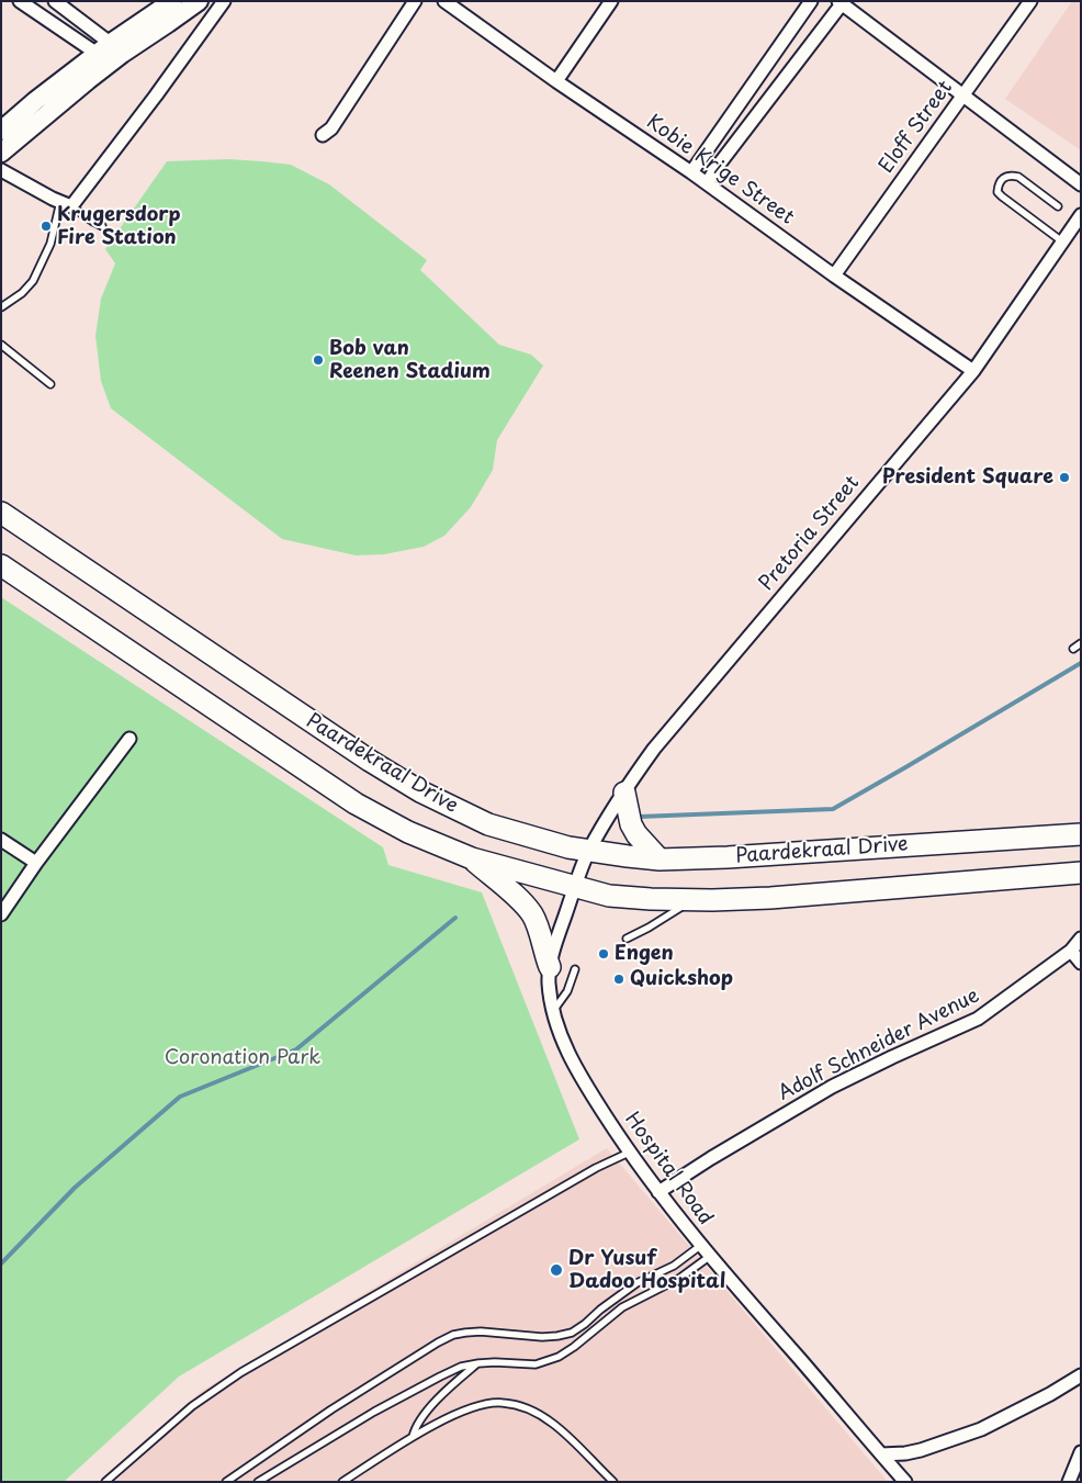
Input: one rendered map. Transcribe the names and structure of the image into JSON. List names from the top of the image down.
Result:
{
  "streets": {
    "main road": ["Paardekraal Drive"],
    "street": [
      "Eloff Street",
      "Kobie Krige Street",
      "Pretoria Street",
      "Adolf Schneider Avenue",
      "Hospital Road"
    ]
  },
  "crossings": [
    ["Eloff Street", "Kobie Krige Street"],
    ["Kobie Krige Street", "Pretoria Street"],
    ["Pretoria Street", "Paardekraal Drive"],
    ["Pretoria Street", "Hospital Road"],
    ["Adolf Schneider Avenue", "Hospital Road"]
  ],
  "parks": ["Coronation Park"],
  "places": [
    "Krugersdorp Fire Station",
    "Bob van Reenen Stadium",
    "President Square",
    "Engen",
    "Quickshop",
    "Dr Yusuf Dadoo Hospital"
  ]
}
